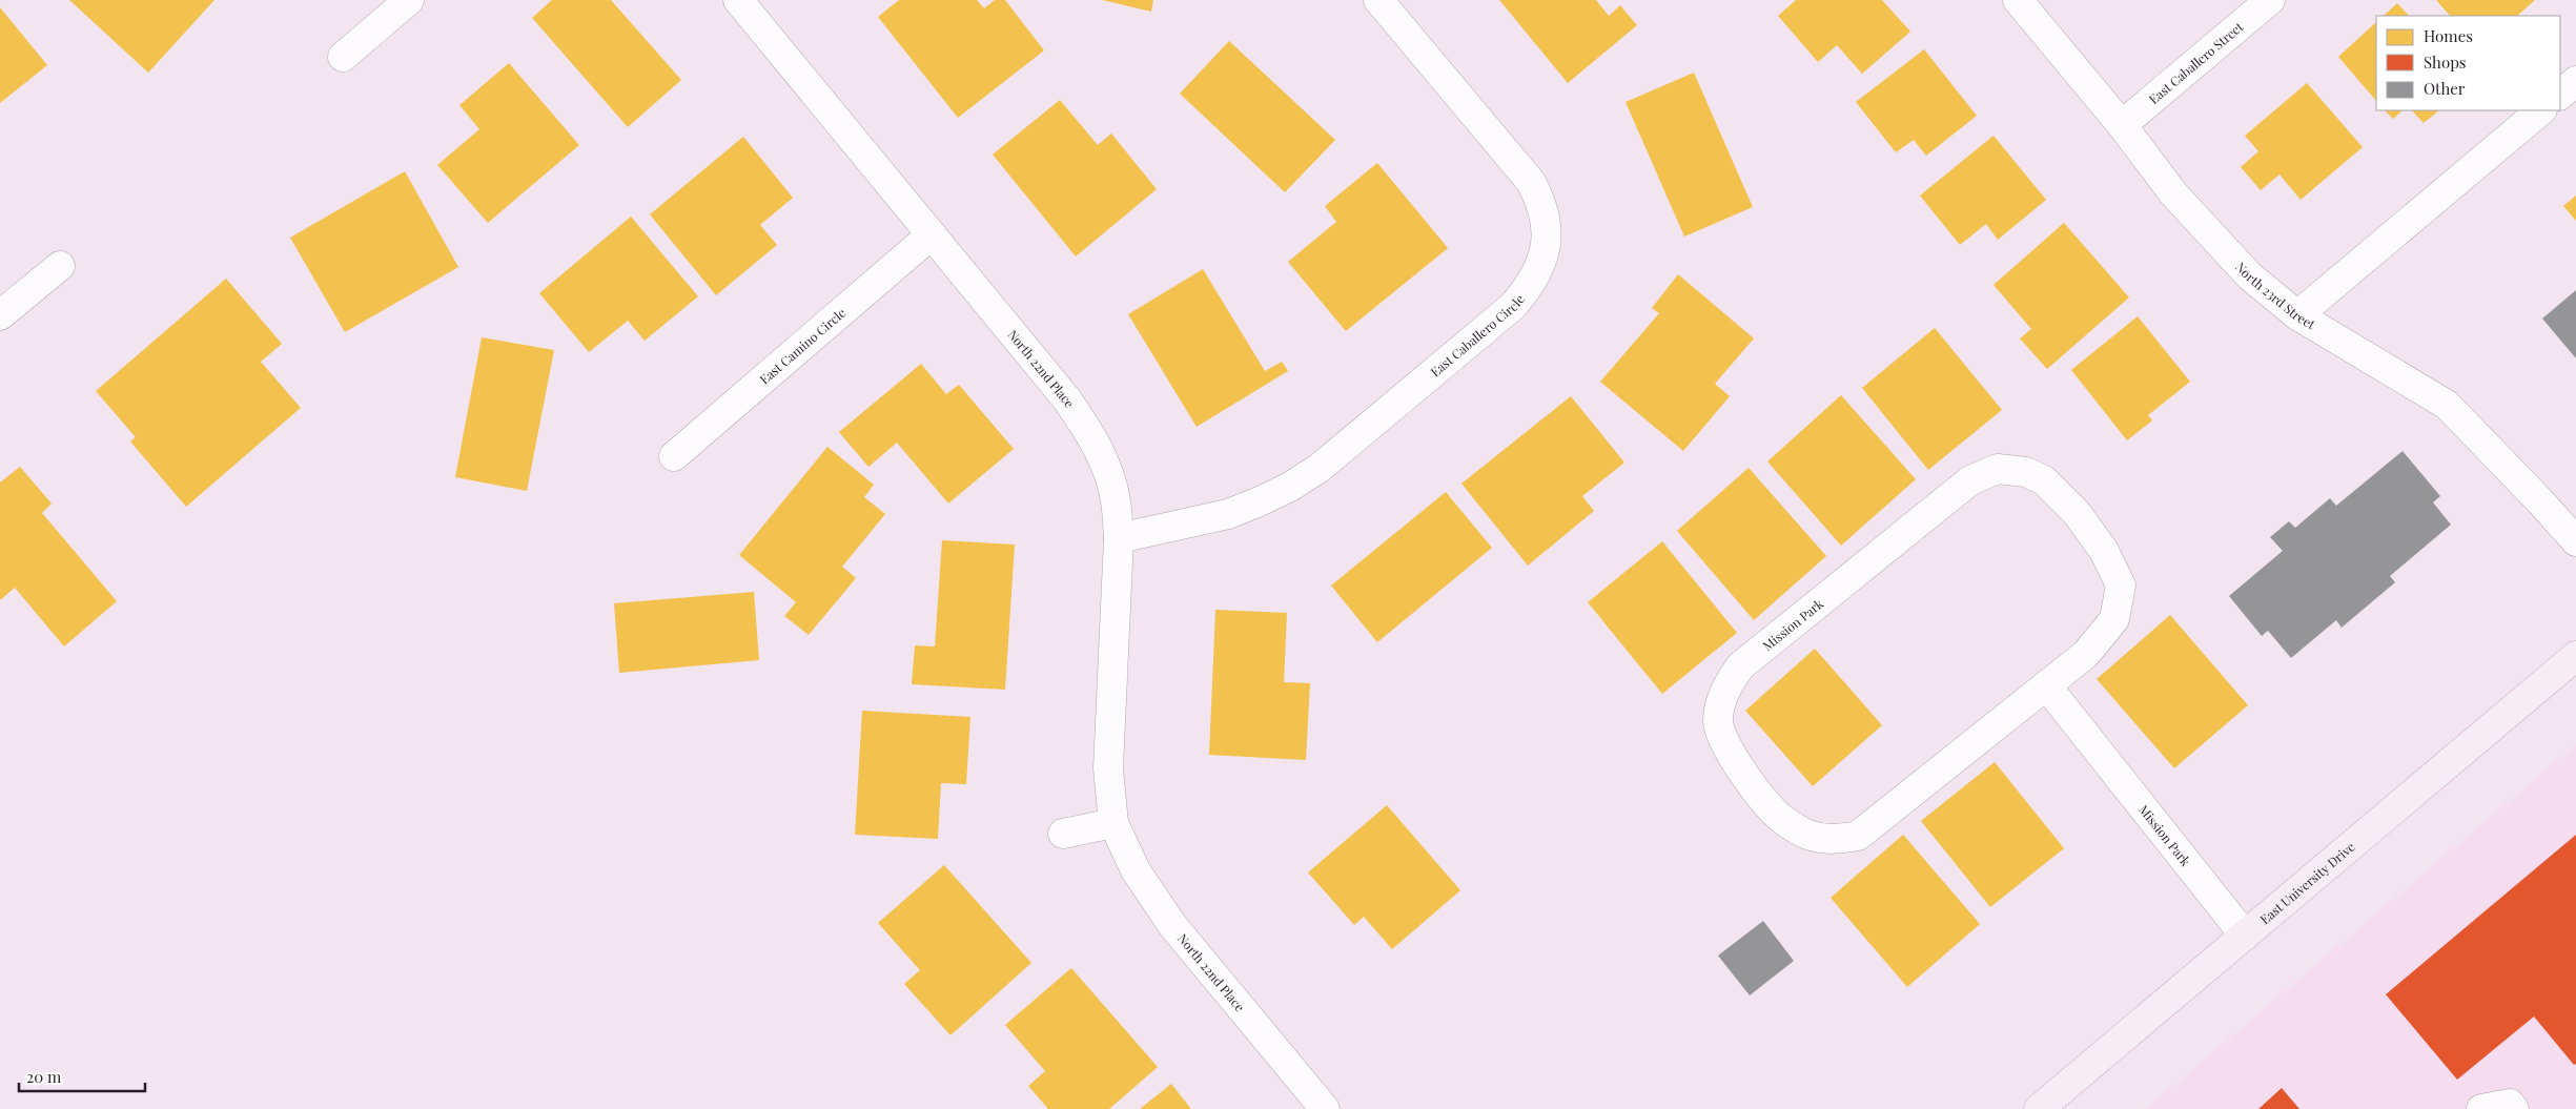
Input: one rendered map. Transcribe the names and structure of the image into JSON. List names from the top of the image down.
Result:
{
  "streets": {
    "main road": ["East University Drive"],
    "street": [
      "East Caballero Street",
      "North 23rd Street",
      "East Caballero Circle",
      "East Camino Circle",
      "North 22nd Place",
      "Mission Park"
    ]
  },
  "crossings": [
    ["East Caballero Street", "North 23rd Street"],
    ["East Caballero Circle", "North 22nd Place"],
    ["East Camino Circle", "North 22nd Place"],
    ["Mission Park", "East University Drive"]
  ],
  "legend": ["Homes", "Shops", "Other"],
  "scale_bar": "20 m"
}
